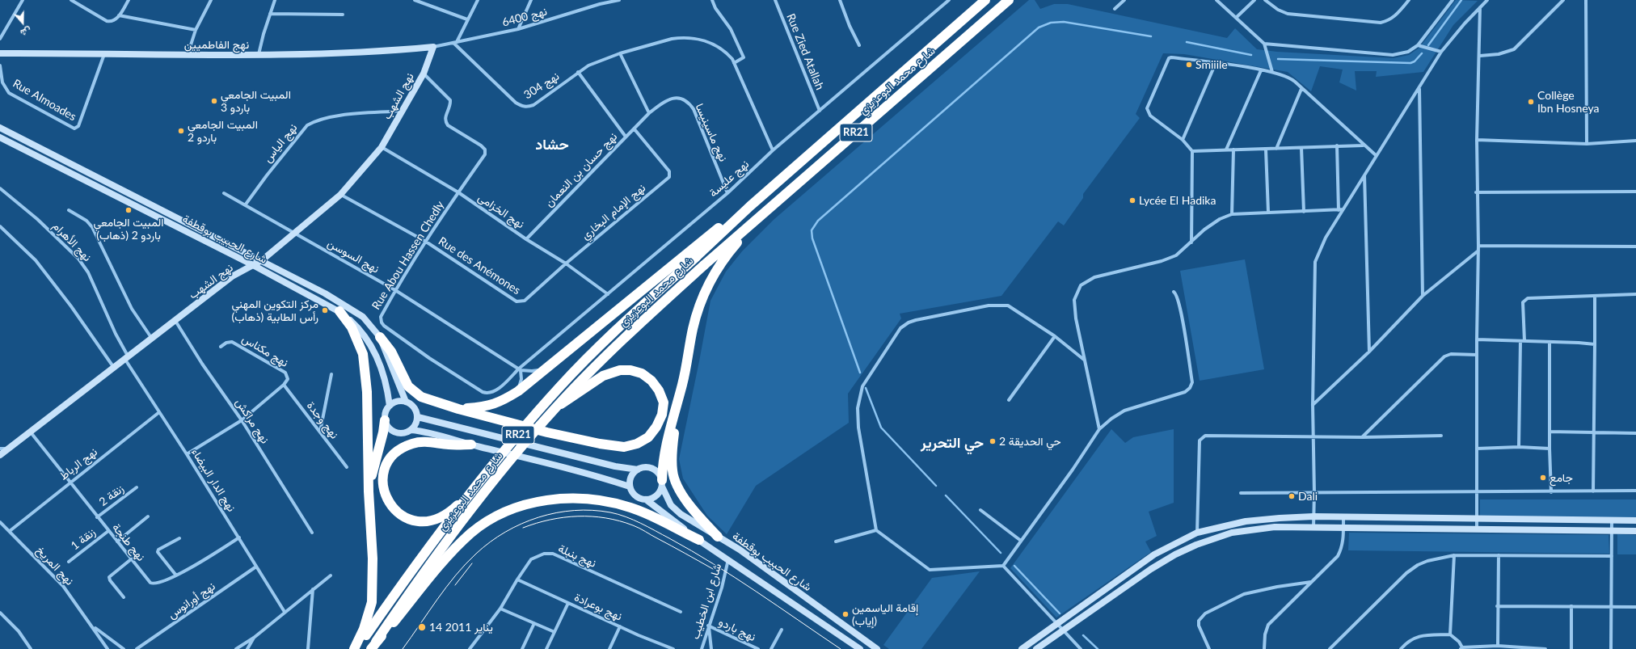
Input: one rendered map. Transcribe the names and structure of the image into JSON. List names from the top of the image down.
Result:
{
  "streets": {
    "highway": ["شارع محمد البوعزيزي", "RR21"],
    "street": [
      "نهج 6400",
      "نهج الفاطميين",
      "Rue Zied Atallah",
      "نهج 304",
      "نهج الشهب",
      "Rue Almoades",
      "نهج ماسينيسا",
      "نهج الياس",
      "نهج حسان بن النعمان",
      "نهج عليسة",
      "نهج الخزامى",
      "نهج الإمام البخاري",
      "شارع الحبيب بوقطفة",
      "نهج الأهرام",
      "Rue Abou Hassen Chedly",
      "نهج السوسن",
      "Rue des Anémones",
      "نهج مكناس",
      "نهج وجدة",
      "نهج مراكش",
      "نهج الرباط",
      "نهج الدار البيضاء",
      "زنقة 2",
      "زنقة 1",
      "نهج طنجة",
      "نهج بنبلة",
      "نهج المريخ",
      "نهج أورانوس",
      "شارع ابن الخطيب",
      "نهج بوعرادة",
      "نهج باردو"
    ]
  },
  "crossings": [
    ["نهج 6400", "نهج الفاطميين"],
    ["نهج 6400", "نهج 304"],
    ["نهج 6400", "نهج الشهب"],
    ["نهج الفاطميين", "نهج الشهب"],
    ["نهج الفاطميين", "Rue Almoades"],
    ["Rue Zied Atallah", "نهج عليسة"],
    ["نهج 304", "نهج عليسة"],
    ["نهج الشهب", "نهج الياس"],
    ["نهج الشهب", "نهج الخزامى"],
    ["نهج الشهب", "شارع الحبيب بوقطفة"],
    ["نهج الشهب", "نهج الأهرام"],
    ["نهج الشهب", "Rue Abou Hassen Chedly"],
    ["نهج الشهب", "نهج السوسن"],
    ["نهج الشهب", "Rue des Anémones"],
    ["نهج الشهب", "نهج مراكش"],
    ["نهج الشهب", "نهج الدار البيضاء"],
    ["نهج الشهب", "نهج طنجة"],
    ["نهج ماسينيسا", "نهج حسان بن النعمان"],
    ["نهج ماسينيسا", "نهج عليسة"],
    ["نهج الياس", "نهج السوسن"],
    ["نهج حسان بن النعمان", "نهج الخزامى"],
    ["نهج حسان بن النعمان", "نهج الإمام البخاري"],
    ["نهج عليسة", "نهج الخزامى"],
    ["نهج عليسة", "Rue Abou Hassen Chedly"],
    ["نهج عليسة", "نهج السوسن"],
    ["نهج الخزامى", "نهج الإمام البخاري"],
    ["نهج الخزامى", "Rue Abou Hassen Chedly"],
    ["نهج الإمام البخاري", "Rue des Anémones"],
    ["شارع الحبيب بوقطفة", "شارع ابن الخطيب"],
    ["نهج الأهرام", "نهج الدار البيضاء"],
    ["Rue Abou Hassen Chedly", "نهج السوسن"],
    ["Rue Abou Hassen Chedly", "Rue des Anémones"],
    ["نهج مكناس", "نهج وجدة"],
    ["نهج مكناس", "نهج مراكش"],
    ["نهج مكناس", "نهج الدار البيضاء"],
    ["نهج الرباط", "نهج الدار البيضاء"],
    ["نهج الرباط", "نهج طنجة"],
    ["نهج الرباط", "نهج المريخ"],
    ["نهج الدار البيضاء", "نهج طنجة"],
    ["نهج الدار البيضاء", "نهج أورانوس"],
    ["زنقة 2", "نهج طنجة"],
    ["زنقة 1", "نهج طنجة"],
    ["نهج بنبلة", "نهج بوعرادة"],
    ["شارع ابن الخطيب", "نهج باردو"]
  ],
  "districts": ["حشاد", "حي التحرير"],
  "places": [
    "Smiiile",
    "المبيت الجامعي باردو 3",
    "Collège Ibn Hosneya",
    "المبيت الجامعي باردو 2",
    "Lycée El Hadika",
    "المبيت الجامعي باردو 2 (ذهاب)",
    "مركز التكوين المهني رأس الطابية (ذهاب)",
    "حي الحديقة 2",
    "جامع",
    "Dali",
    "إقامة الياسمين (إياب)",
    "14 يناير 2011"
  ],
  "north": "bottom"
}
